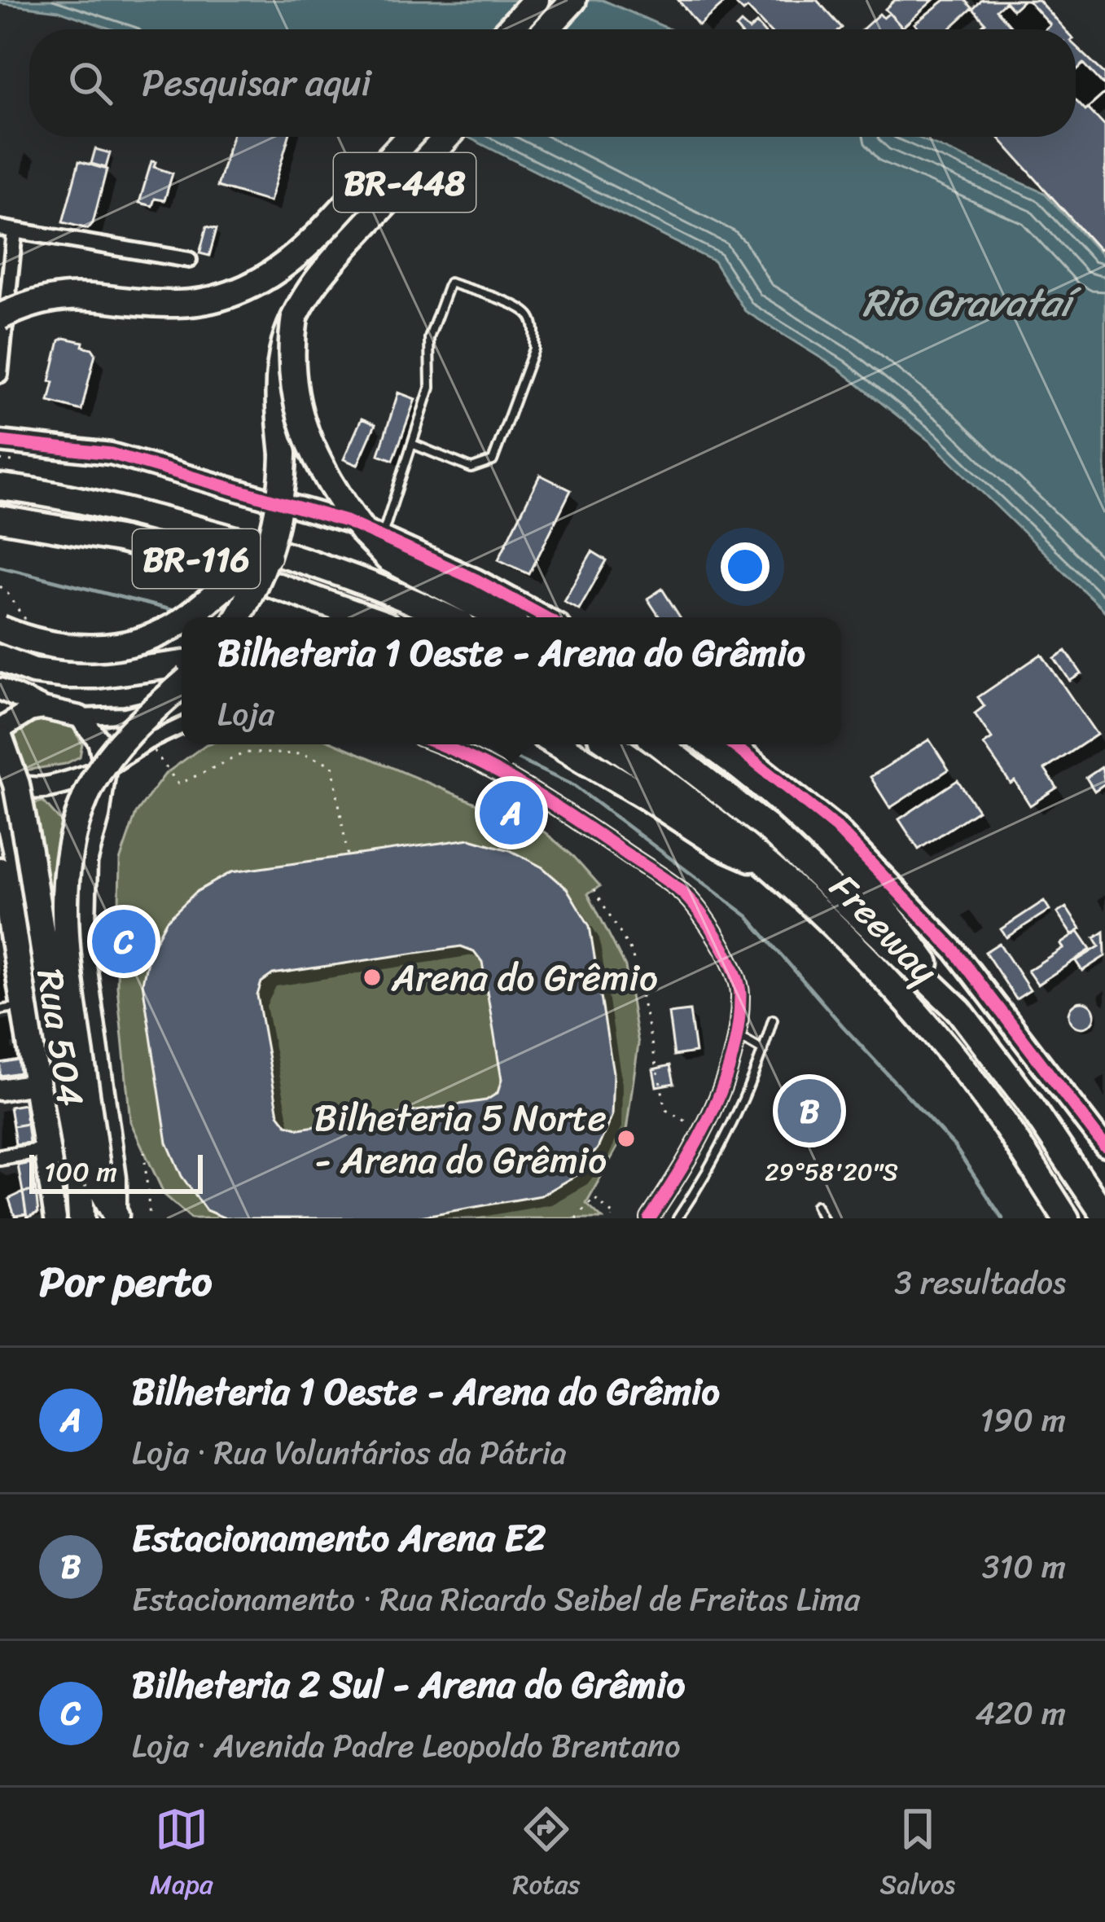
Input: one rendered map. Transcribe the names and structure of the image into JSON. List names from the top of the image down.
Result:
{
  "streets": {
    "highway": ["BR-448", "BR-116", "Freeway"],
    "main road": ["Rua 504"]
  },
  "water": ["Rio Gravataí"],
  "places": ["Arena do Grêmio", "Bilheteria 5 Norte - Arena do Grêmio"],
  "scale_bar": "100 m",
  "page": {
    "search": "Pesquisar aqui",
    "popup": ["Bilheteria 1 Oeste - Arena do Grêmio", "Loja"],
    "pins": ["A", "C", "B"],
    "scale": "100 m",
    "heading": ["Por perto", "3 resultados"],
    "list": [
      {
        "mark": "A",
        "name": "Bilheteria 1 Oeste - Arena do Grêmio",
        "note": "Loja · Rua Voluntários da Pátria",
        "value": "190 m"
      },
      {
        "mark": "B",
        "name": "Estacionamento Arena E2",
        "note": "Estacionamento · Rua Ricardo Seibel de Freitas Lima",
        "value": "310 m"
      },
      {
        "mark": "C",
        "name": "Bilheteria 2 Sul - Arena do Grêmio",
        "note": "Loja · Avenida Padre Leopoldo Brentano",
        "value": "420 m"
      }
    ],
    "nav": ["Mapa", "Rotas", "Salvos"]
  },
  "coordinates": ["29°58'20\"S"]
}
